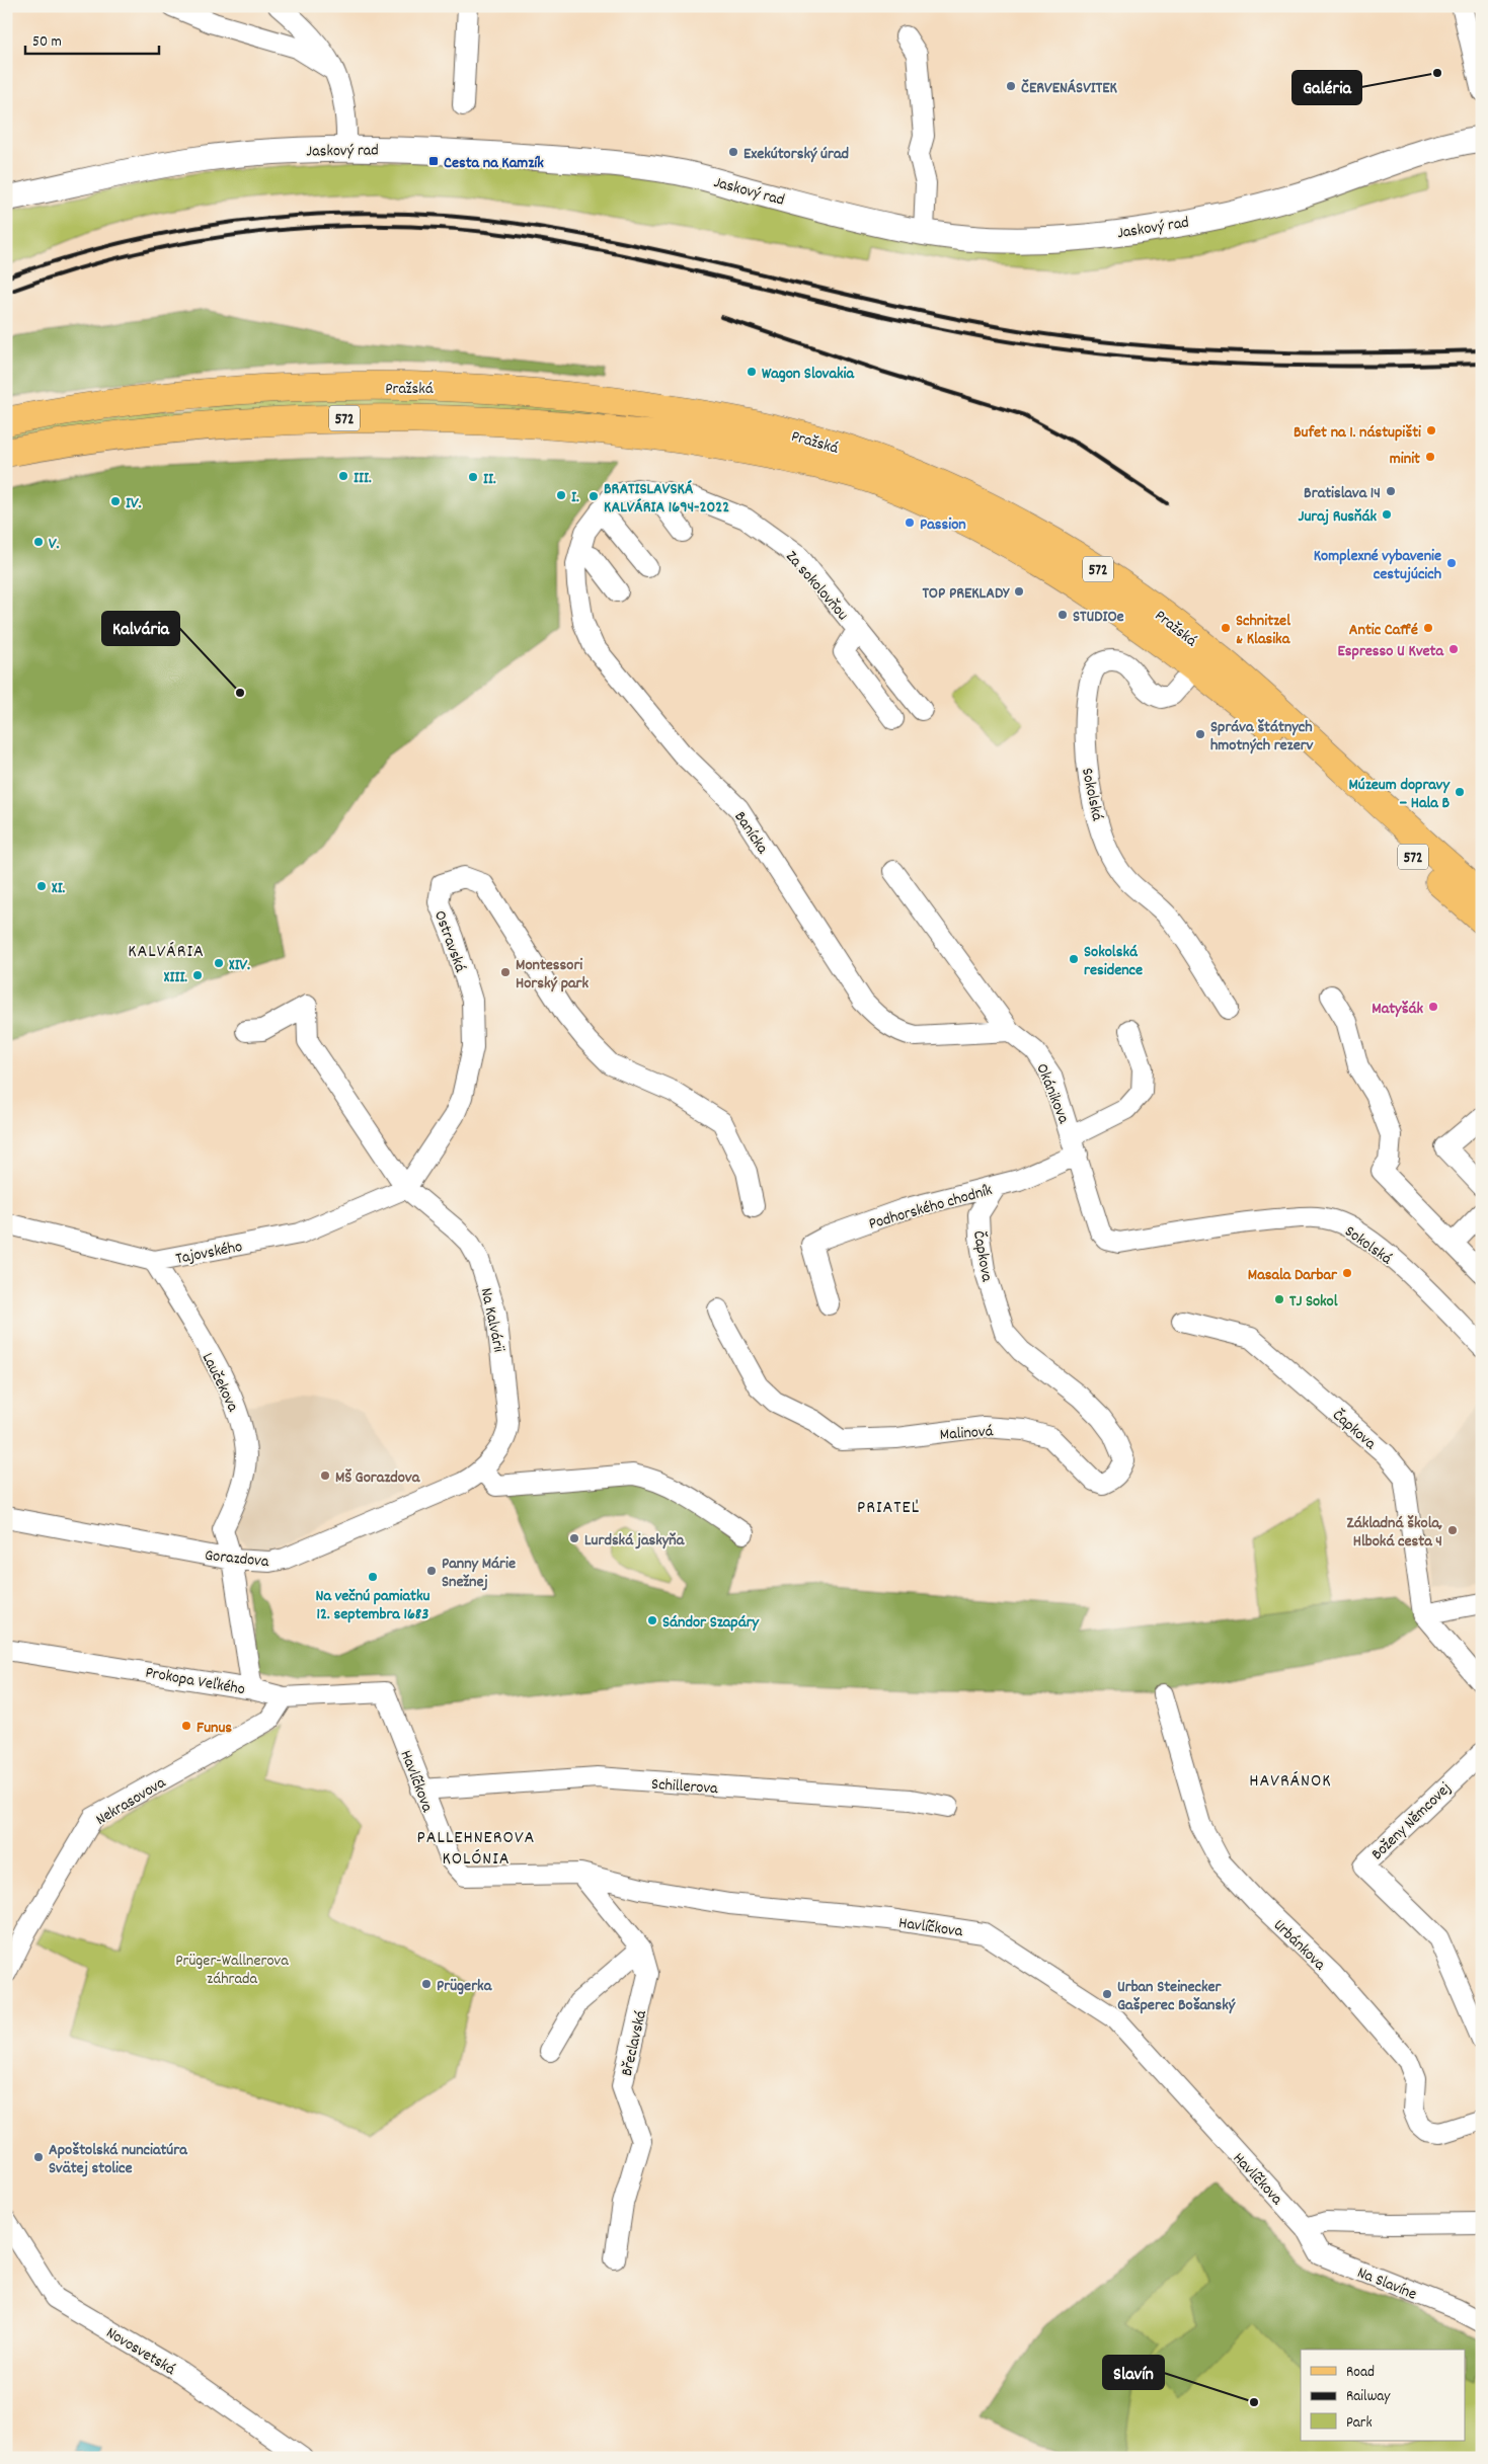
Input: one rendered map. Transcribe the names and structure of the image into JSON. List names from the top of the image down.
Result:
{
  "streets": {
    "main road": ["Pražská", "572"],
    "street": [
      "Jaskový rad",
      "Za sokolovňou",
      "Sokolská",
      "Banícka",
      "Ostravská",
      "Okánikova",
      "Podhorského chodník",
      "Tajovského",
      "Čapkova",
      "Na Kalvárii",
      "Laučekova",
      "Malinová",
      "Gorazdova",
      "Prokopa Veľkého",
      "Havlíčkova",
      "Schillerova",
      "Nekrasovova",
      "Boženy Němcovej",
      "Urbánkova",
      "Břeclavská",
      "Na Slavíne",
      "Novosvetská"
    ]
  },
  "crossings": [
    ["Pražská", "Sokolská"],
    ["Za sokolovňou", "Banícka"],
    ["Sokolská", "Okánikova"],
    ["Banícka", "Okánikova"],
    ["Ostravská", "Tajovského"],
    ["Ostravská", "Na Kalvárii"],
    ["Okánikova", "Podhorského chodník"],
    ["Podhorského chodník", "Čapkova"],
    ["Tajovského", "Na Kalvárii"],
    ["Tajovského", "Laučekova"],
    ["Čapkova", "Malinová"],
    ["Na Kalvárii", "Gorazdova"],
    ["Laučekova", "Gorazdova"],
    ["Laučekova", "Prokopa Veľkého"],
    ["Prokopa Veľkého", "Havlíčkova"],
    ["Prokopa Veľkého", "Nekrasovova"],
    ["Havlíčkova", "Schillerova"],
    ["Havlíčkova", "Břeclavská"],
    ["Havlíčkova", "Na Slavíne"]
  ],
  "districts": [
    "KALVÁRIA",
    "PRIATEĽ",
    "HAVRÁNOK",
    "PALLEHNEROVA KOLÓNIA"
  ],
  "parks": ["Prüger-Wallnerova záhrada"],
  "places": {
    "other": [
      "Galéria",
      "ČERVENÁSVITEK",
      "Exekútorský úrad",
      "Wagon Slovakia",
      "Bufet na 1. nástupišti",
      "minit",
      "III.",
      "II.",
      "Bratislava 14",
      "I.",
      "BRATISLAVSKÁ KALVÁRIA 1694-2022",
      "IV.",
      "Juraj Rusňák",
      "Passion",
      "V.",
      "Komplexné vybavenie cestujúcich",
      "TOP PREKLADY",
      "STUDIOe",
      "Schnitzel & Klasika",
      "Antic Caffé",
      "Espresso U Kveta",
      "Kalvária",
      "Správa štátnych hmotných rezerv",
      "Múzeum dopravy – Hala B",
      "XI.",
      "Sokolská residence",
      "XIV.",
      "Montessori Horský park",
      "XIII.",
      "Matyšák",
      "Masala Darbar",
      "TJ Sokol",
      "MŠ Gorazdova",
      "Základná škola, Hlboká cesta 4",
      "Lurdská jaskyňa",
      "Panny Márie Snežnej",
      "Na večnú pamiatku 12. septembra 1683",
      "Sándor Szapáry",
      "Funus",
      "Prügerka",
      "Urban Steinecker Gašperec Bošanský",
      "Apoštolská nunciatúra Svätej stolice",
      "Slavín"
    ],
    "transit": ["Cesta na Kamzík"]
  },
  "legend": ["Road", "Railway", "Park"],
  "scale_bar": "50 m"
}
